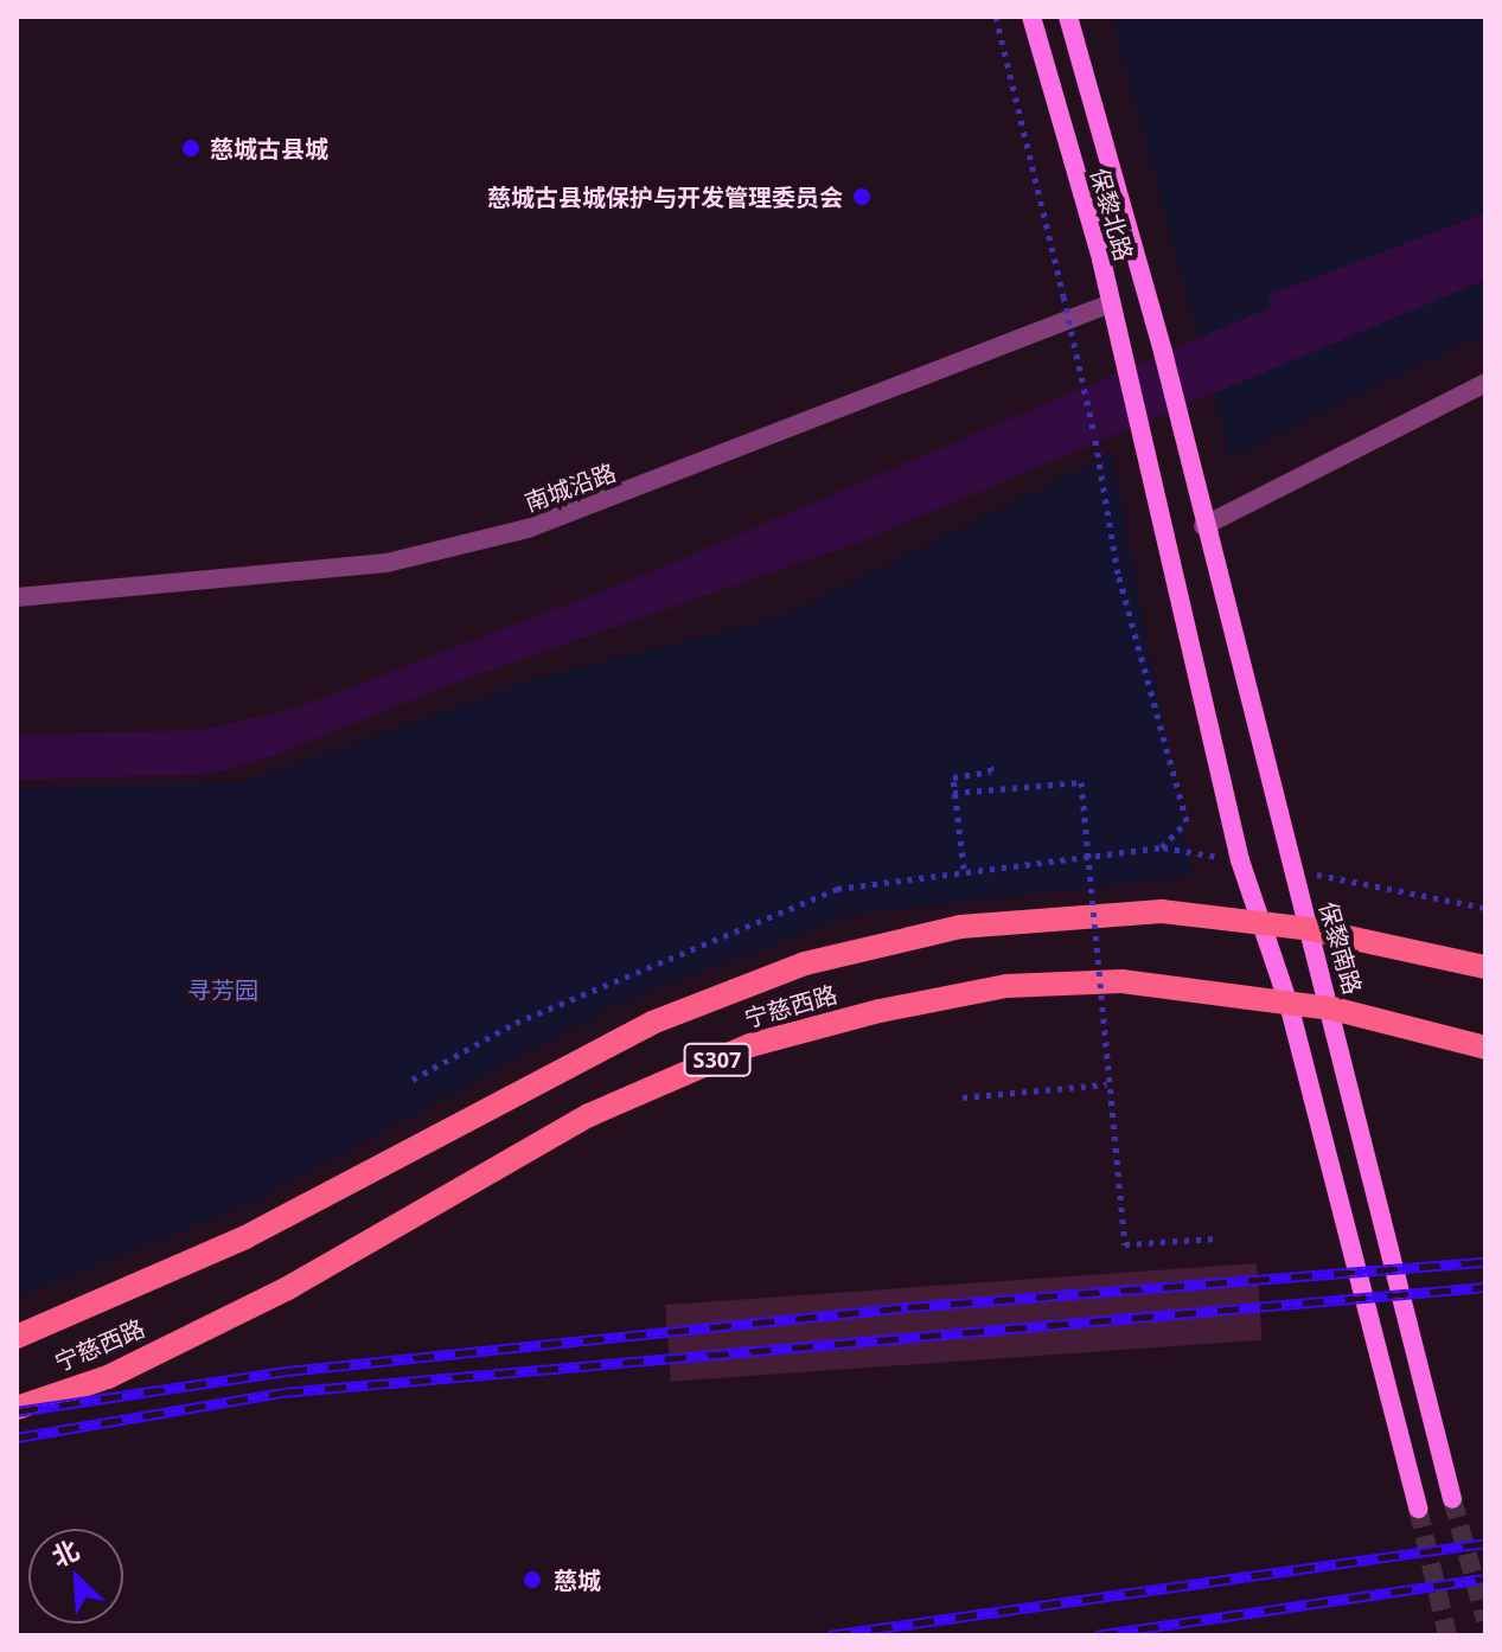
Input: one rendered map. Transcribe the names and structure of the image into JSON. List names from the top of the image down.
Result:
{
  "streets": {
    "main road": [
      "保黎北路",
      "保黎南路",
      "宁慈西路",
      "S307"
    ],
    "street": ["南城沿路"]
  },
  "crossings": [
    ["保黎北路", "南城沿路"],
    ["保黎北路", "保黎南路"],
    ["保黎南路", "宁慈西路"]
  ],
  "parks": ["寻芳园"],
  "places": ["慈城古县城", "慈城古县城保护与开发管理委员会", "慈城"],
  "north": "top left"
}
